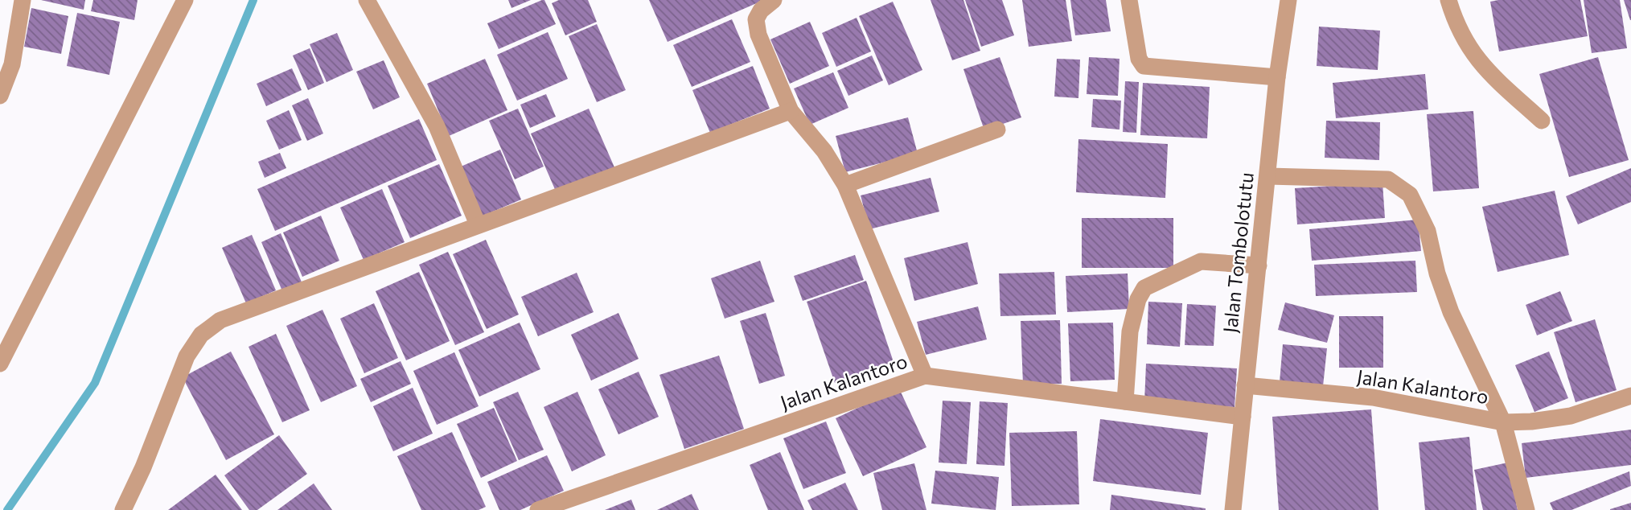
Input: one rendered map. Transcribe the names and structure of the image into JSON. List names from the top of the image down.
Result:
{
  "streets": {
    "street": ["Jalan Tombolotutu", "Jalan Kalantoro"]
  },
  "crossings": [
    ["Jalan Tombolotutu", "Jalan Kalantoro"]
  ]
}
